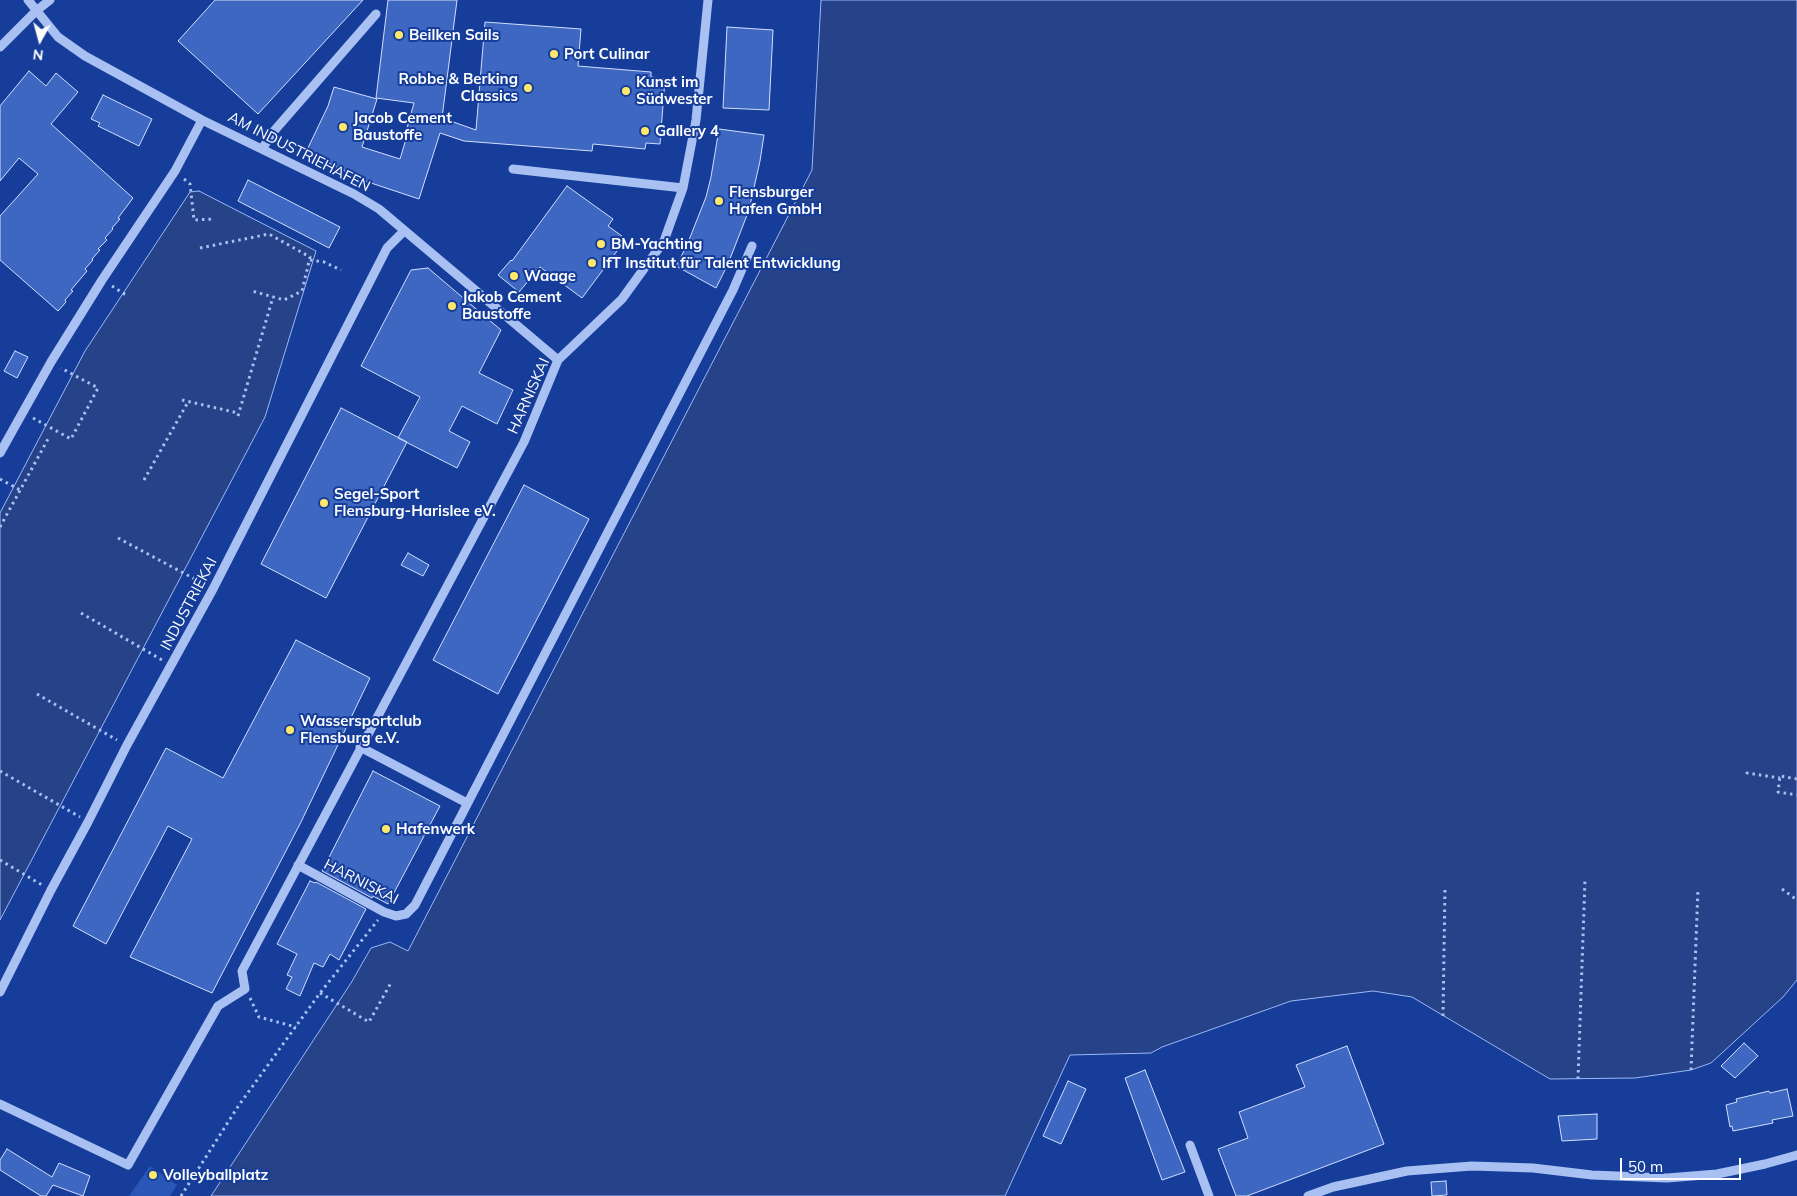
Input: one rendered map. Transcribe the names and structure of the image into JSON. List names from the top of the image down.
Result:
{
  "streets": {
    "street": ["AM INDUSTRIEHAFEN", "HARNISKAI", "INDUSTRIEKAI"]
  },
  "crossings": [
    ["AM INDUSTRIEHAFEN", "HARNISKAI"],
    ["AM INDUSTRIEHAFEN", "INDUSTRIEKAI"]
  ],
  "places": [
    "Beilken Sails",
    "Port Culinar",
    "Robbe & Berking Classics",
    "Kunst im Südwester",
    "Jacob Cement Baustoffe",
    "Gallery 4",
    "Flensburger Hafen GmbH",
    "BM-Yachting",
    "IfT Institut für Talent Entwicklung",
    "Waage",
    "Jakob Cement Baustoffe",
    "Segel-Sport Flensburg-Harislee eV.",
    "Wassersportclub Flensburg e.V.",
    "Hafenwerk",
    "Volleyballplatz"
  ],
  "scale_bar": "50 m",
  "north": "bottom"
}
